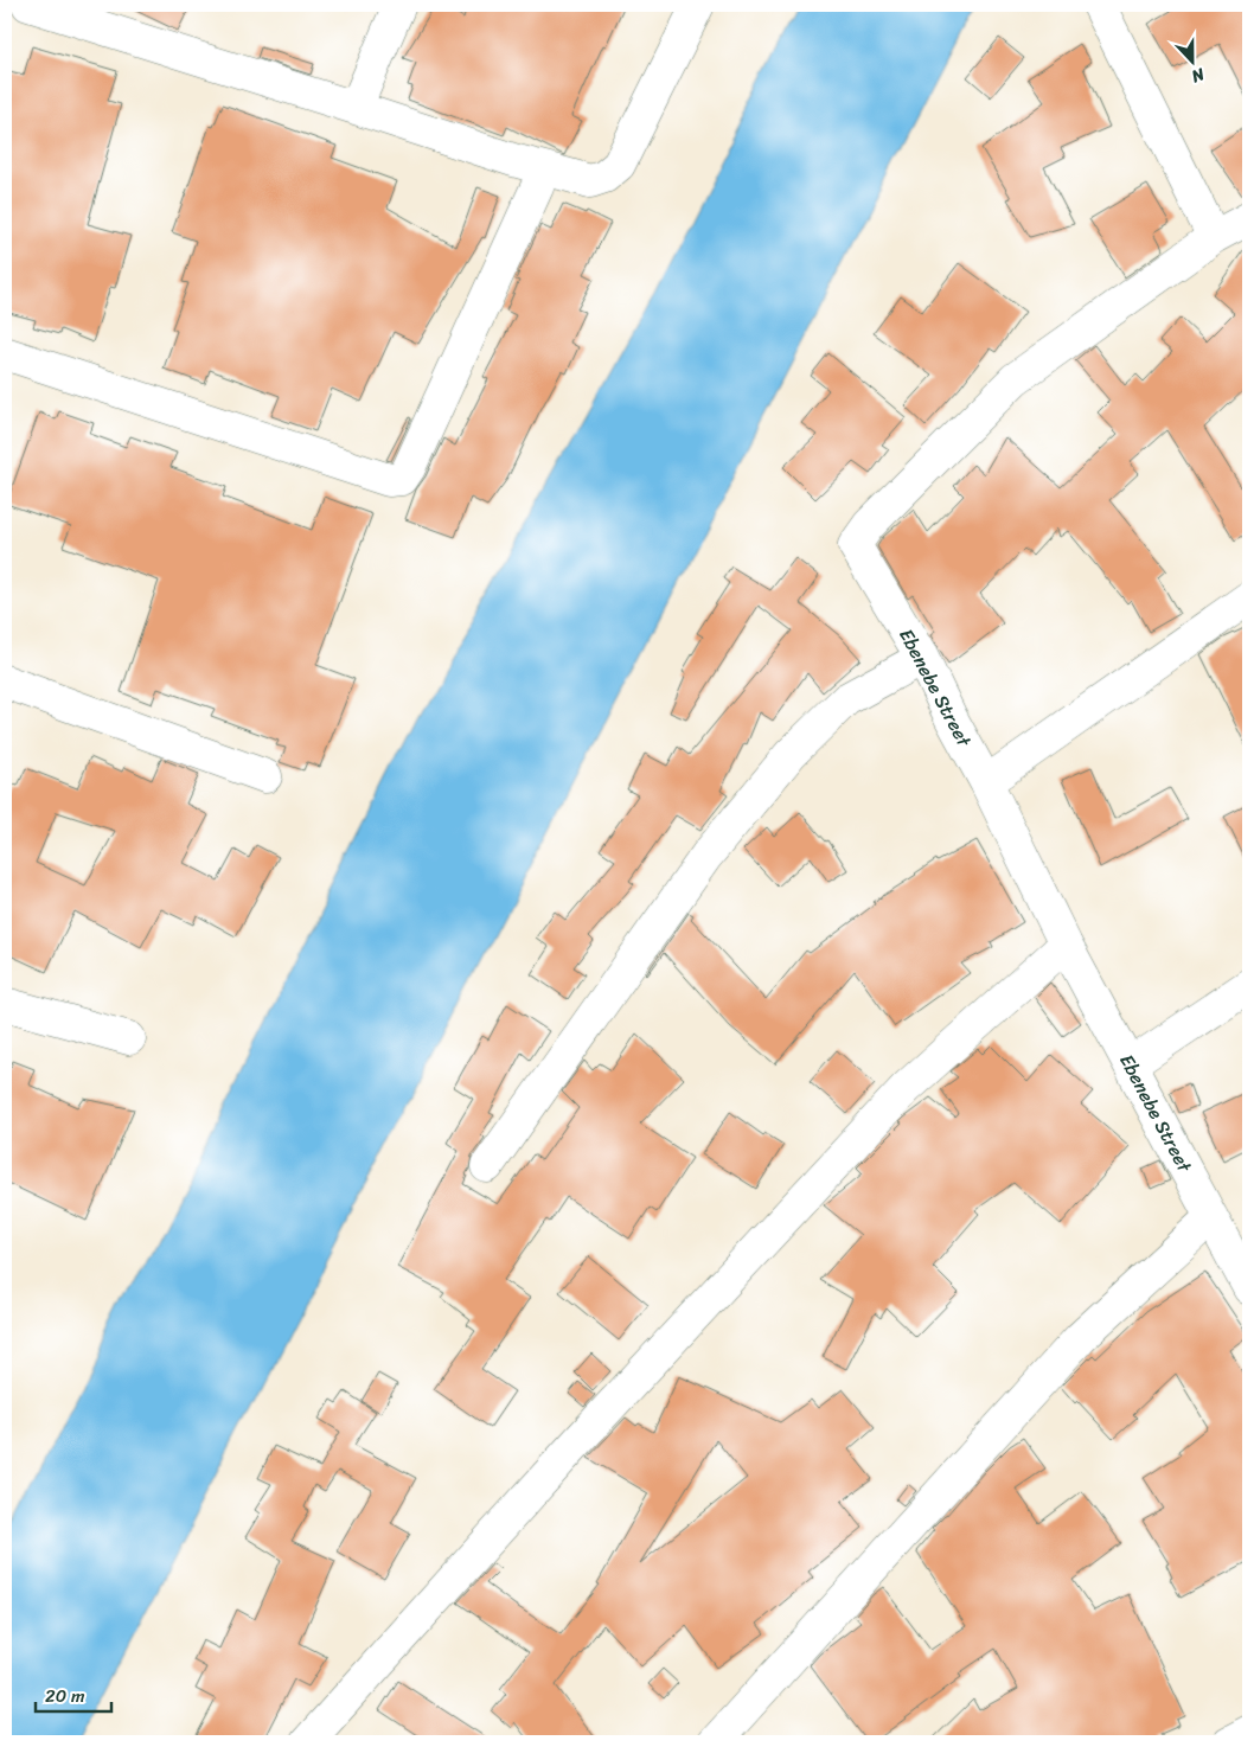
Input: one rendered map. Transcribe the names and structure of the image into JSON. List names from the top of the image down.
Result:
{
  "streets": {
    "street": ["Ebenebe Street"]
  },
  "scale_bar": "20 m",
  "north": "bottom"
}
